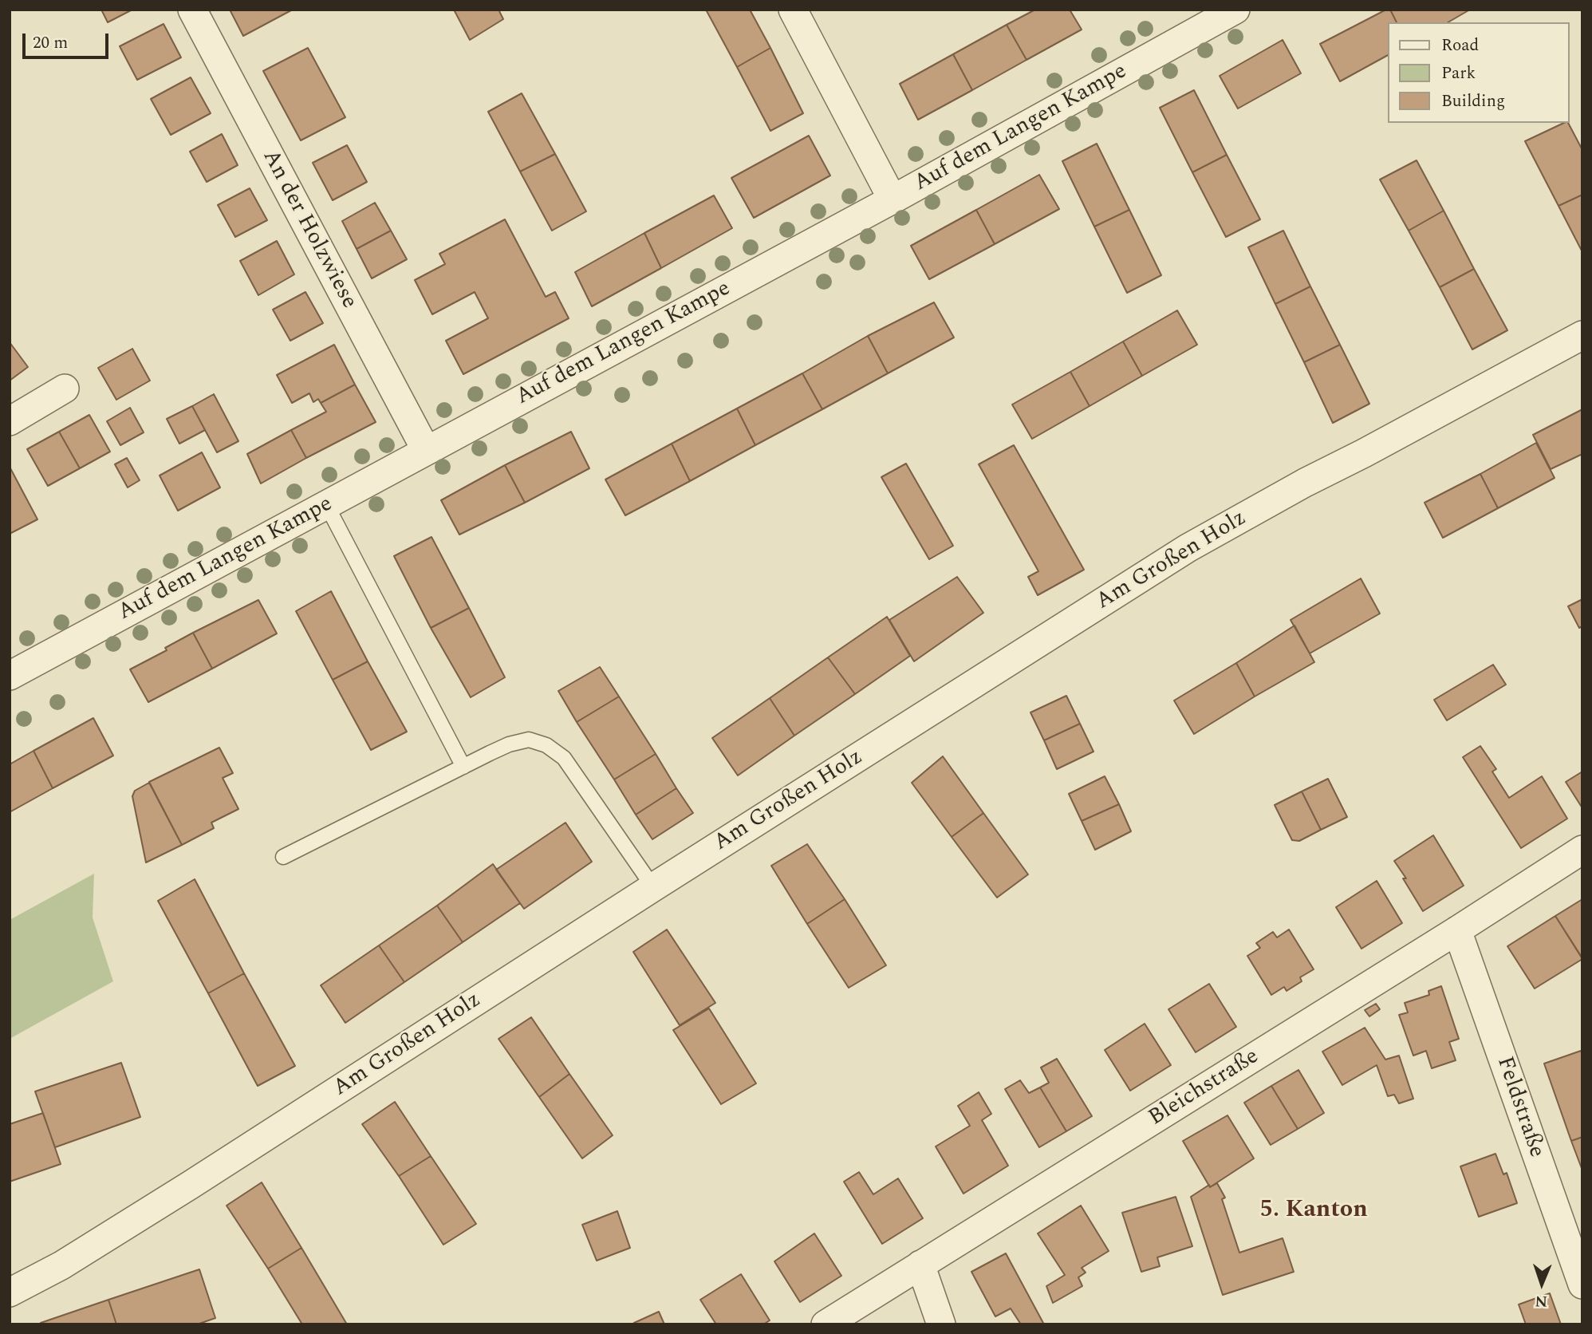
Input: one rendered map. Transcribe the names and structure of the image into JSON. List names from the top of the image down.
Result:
{
  "streets": {
    "street": [
      "Auf dem Langen Kampe",
      "An der Holzwiese",
      "Am Großen Holz",
      "Bleichstraße",
      "Feldstraße"
    ]
  },
  "crossings": [
    ["Auf dem Langen Kampe", "An der Holzwiese"],
    ["Bleichstraße", "Feldstraße"]
  ],
  "districts": ["5. Kanton"],
  "legend": ["Road", "Park", "Building"],
  "scale_bar": "20 m",
  "north": "bottom"
}
